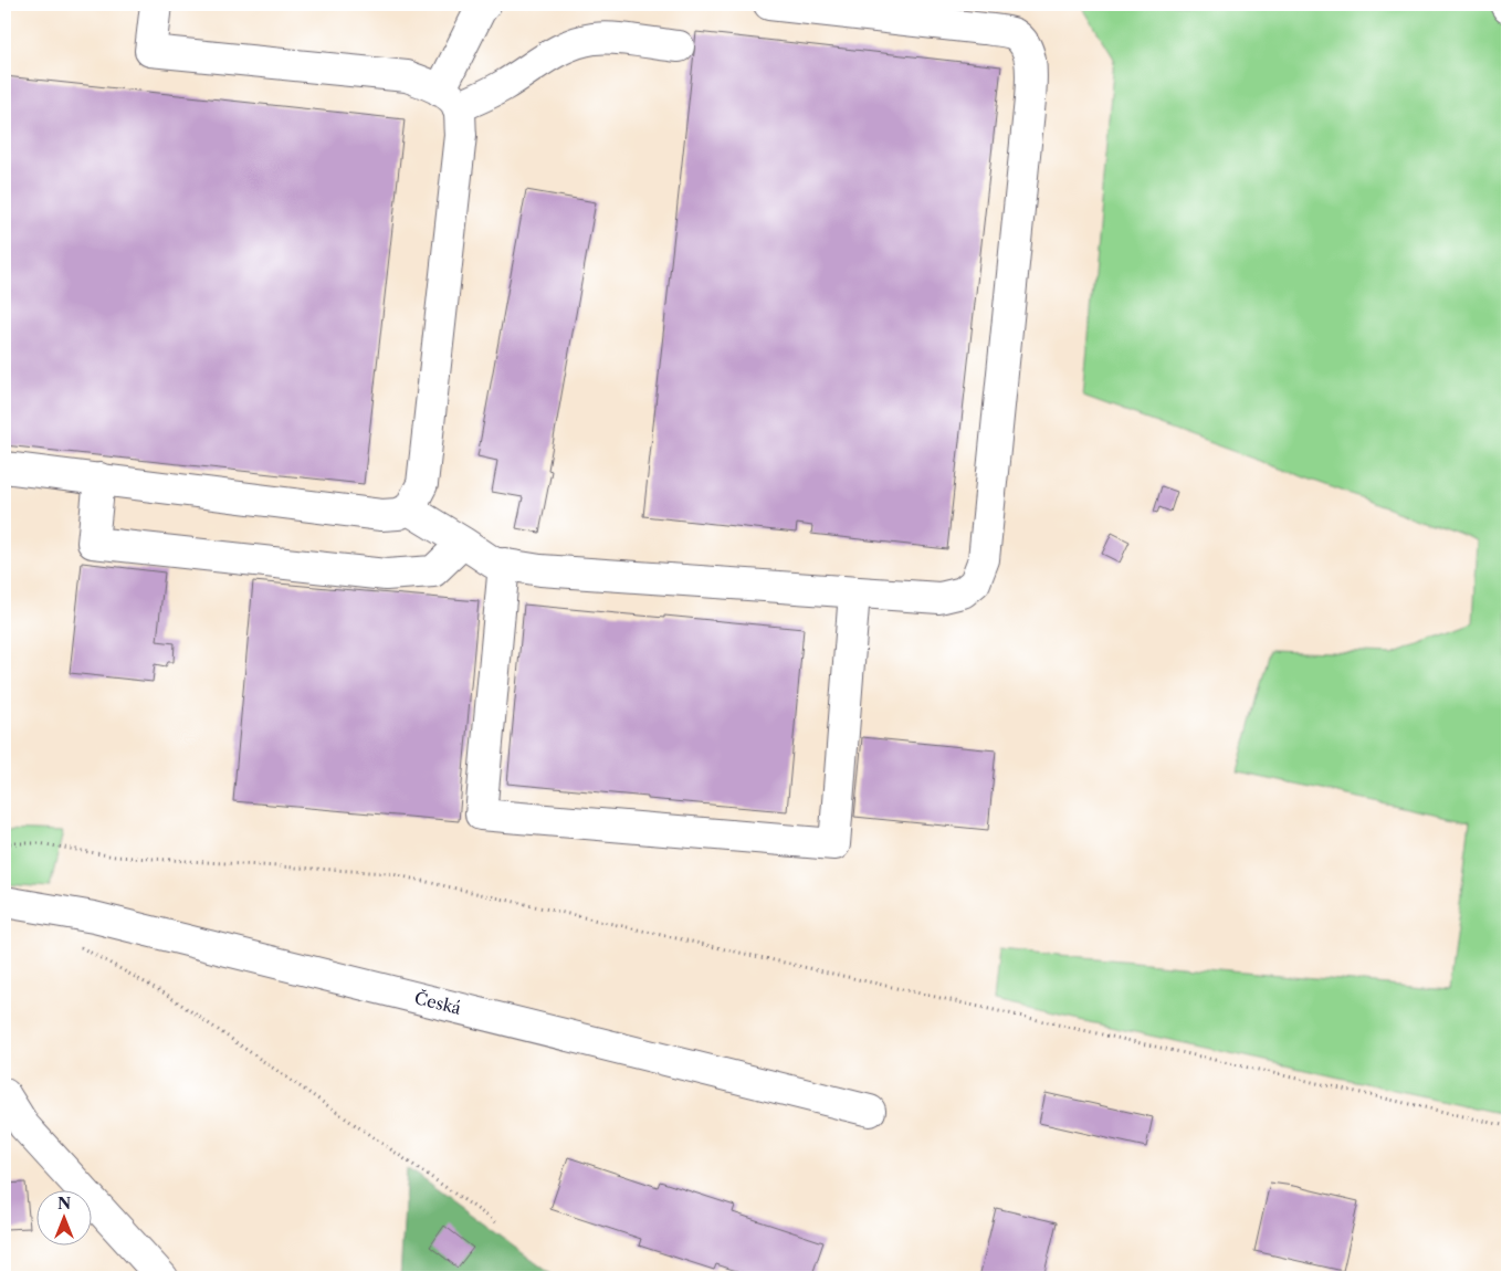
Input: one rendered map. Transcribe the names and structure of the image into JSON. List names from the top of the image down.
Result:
{
  "streets": {
    "street": ["Česká"]
  },
  "north": "top"
}
